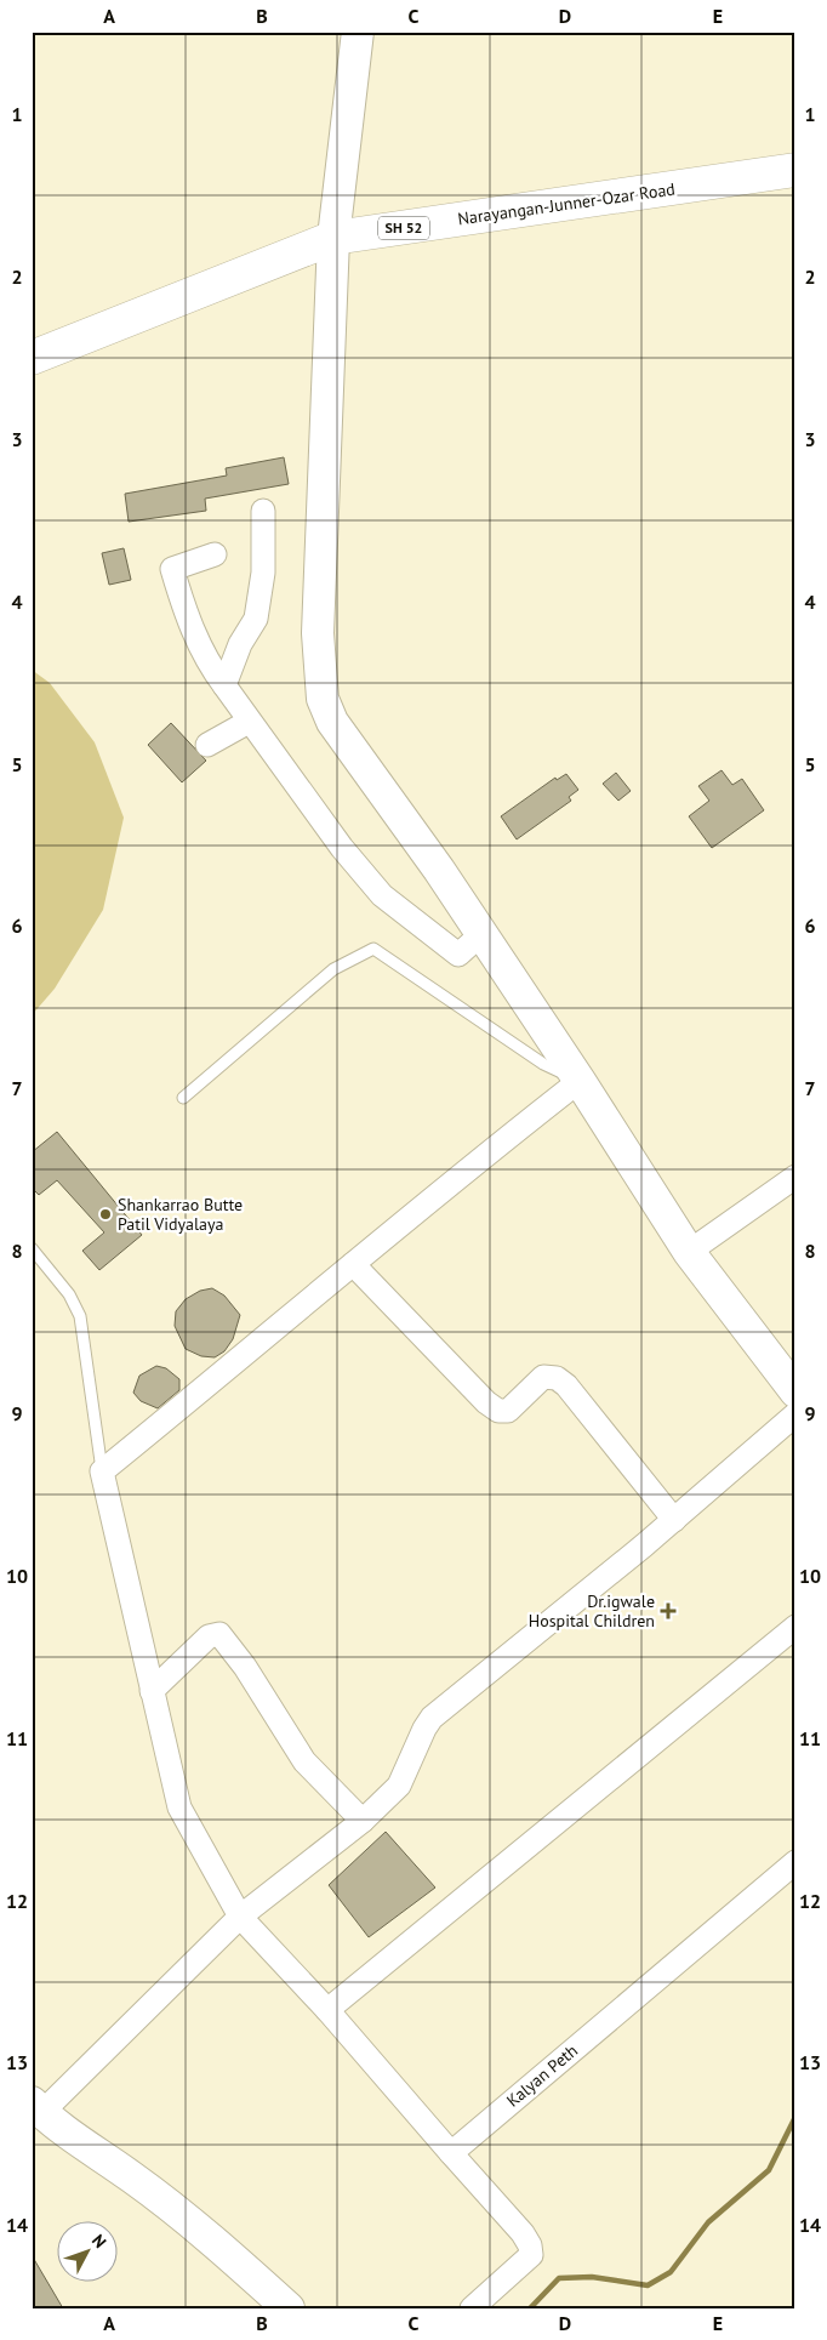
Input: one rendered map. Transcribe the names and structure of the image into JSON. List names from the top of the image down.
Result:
{
  "streets": {
    "main road": ["Narayangan-Junner-Ozar Road", "SH 52"],
    "street": ["Kalyan Peth"]
  },
  "places": {
    "other": ["Shankarrao Butte Patil Vidyalaya"],
    "health": ["Dr.igwale Hospital Children"]
  },
  "north": "top right",
  "grid": {
    "columns": [
      "A",
      "B",
      "C",
      "D",
      "E"
    ],
    "rows": [
      "1",
      "2",
      "3",
      "4",
      "5",
      "6",
      "7",
      "8",
      "9",
      "10",
      "11",
      "12",
      "13",
      "14"
    ]
  }
}
